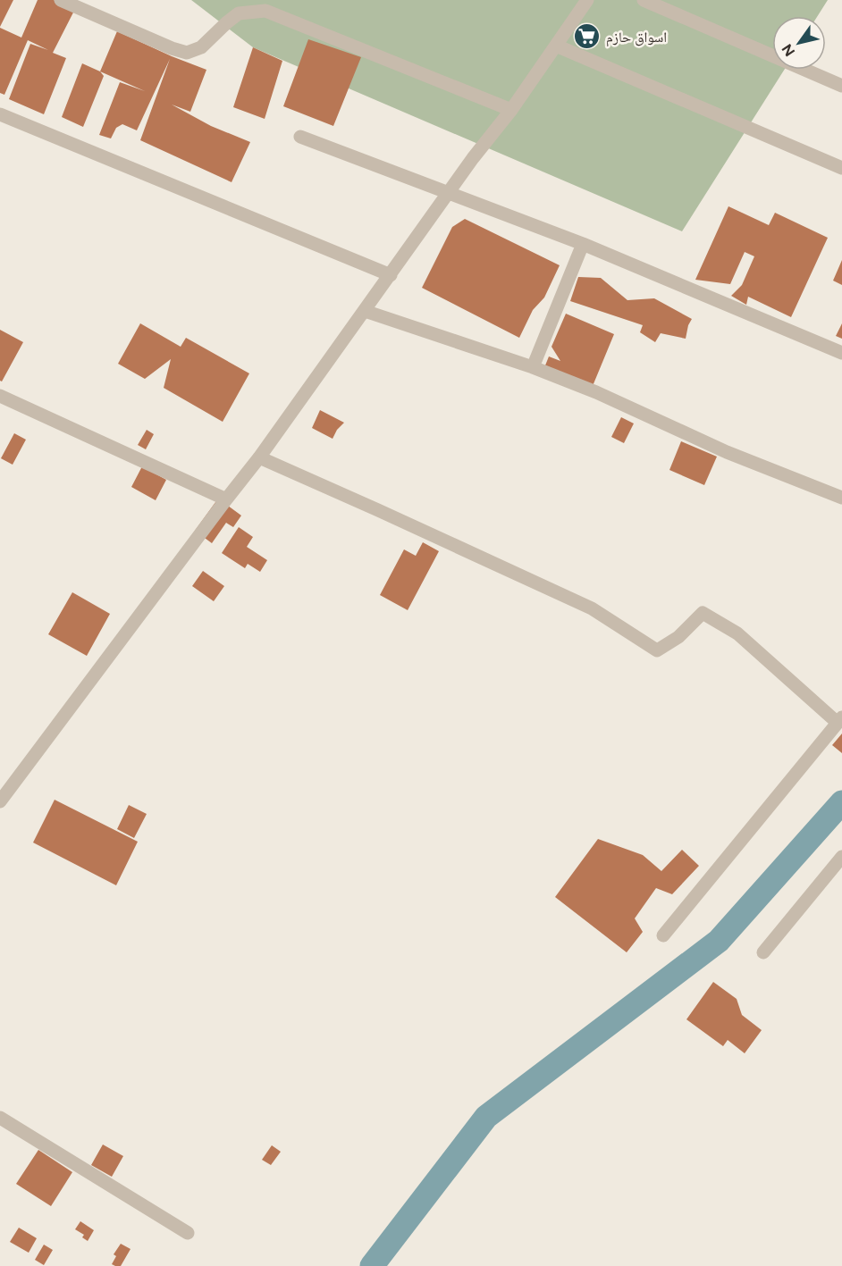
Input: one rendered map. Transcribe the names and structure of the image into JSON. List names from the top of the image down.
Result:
{
  "places": {
    "supermarket": ["اسواق حازم"]
  },
  "north": "bottom left"
}
